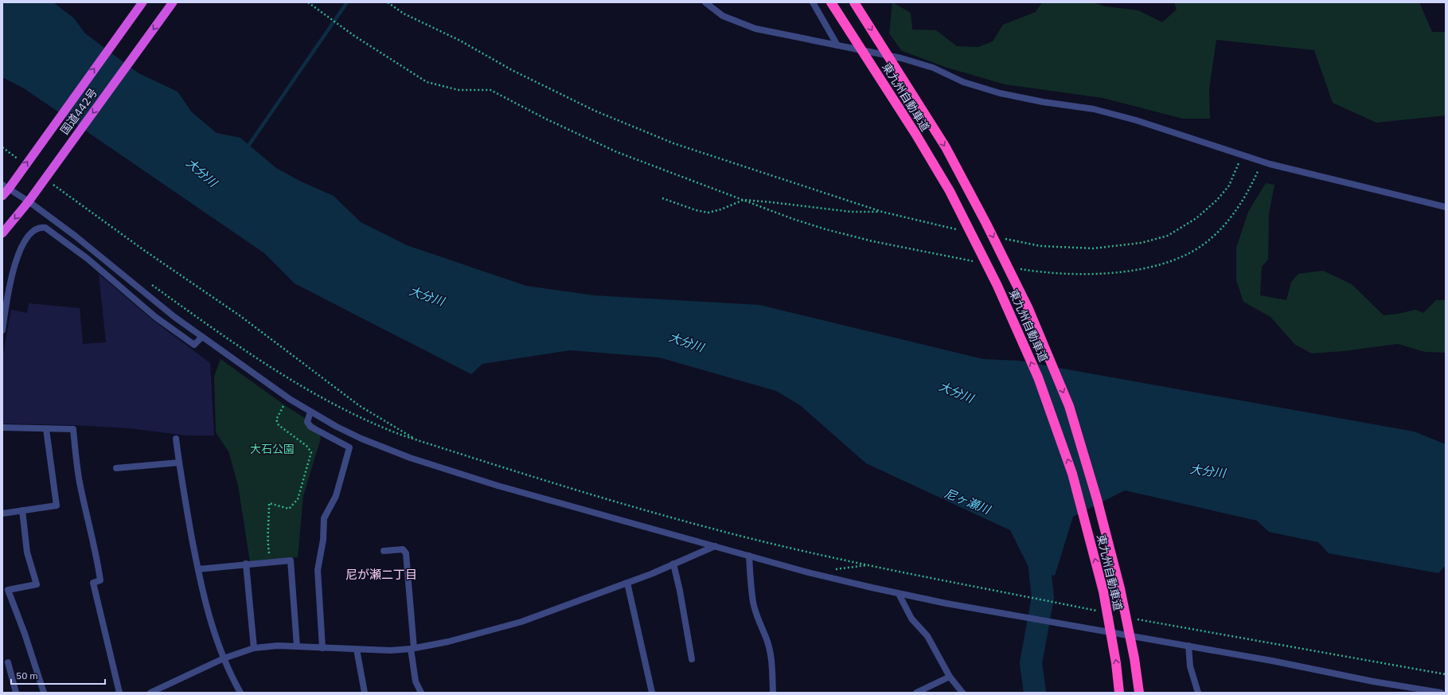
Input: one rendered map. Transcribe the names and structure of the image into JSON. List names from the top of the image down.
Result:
{
  "streets": {
    "highway": ["東九州自動車道", "国道442号"]
  },
  "districts": ["尼が瀬二丁目"],
  "water": ["大分川", "尼ヶ瀬川"],
  "parks": ["大石公園"],
  "scale_bar": "50 m"
}
